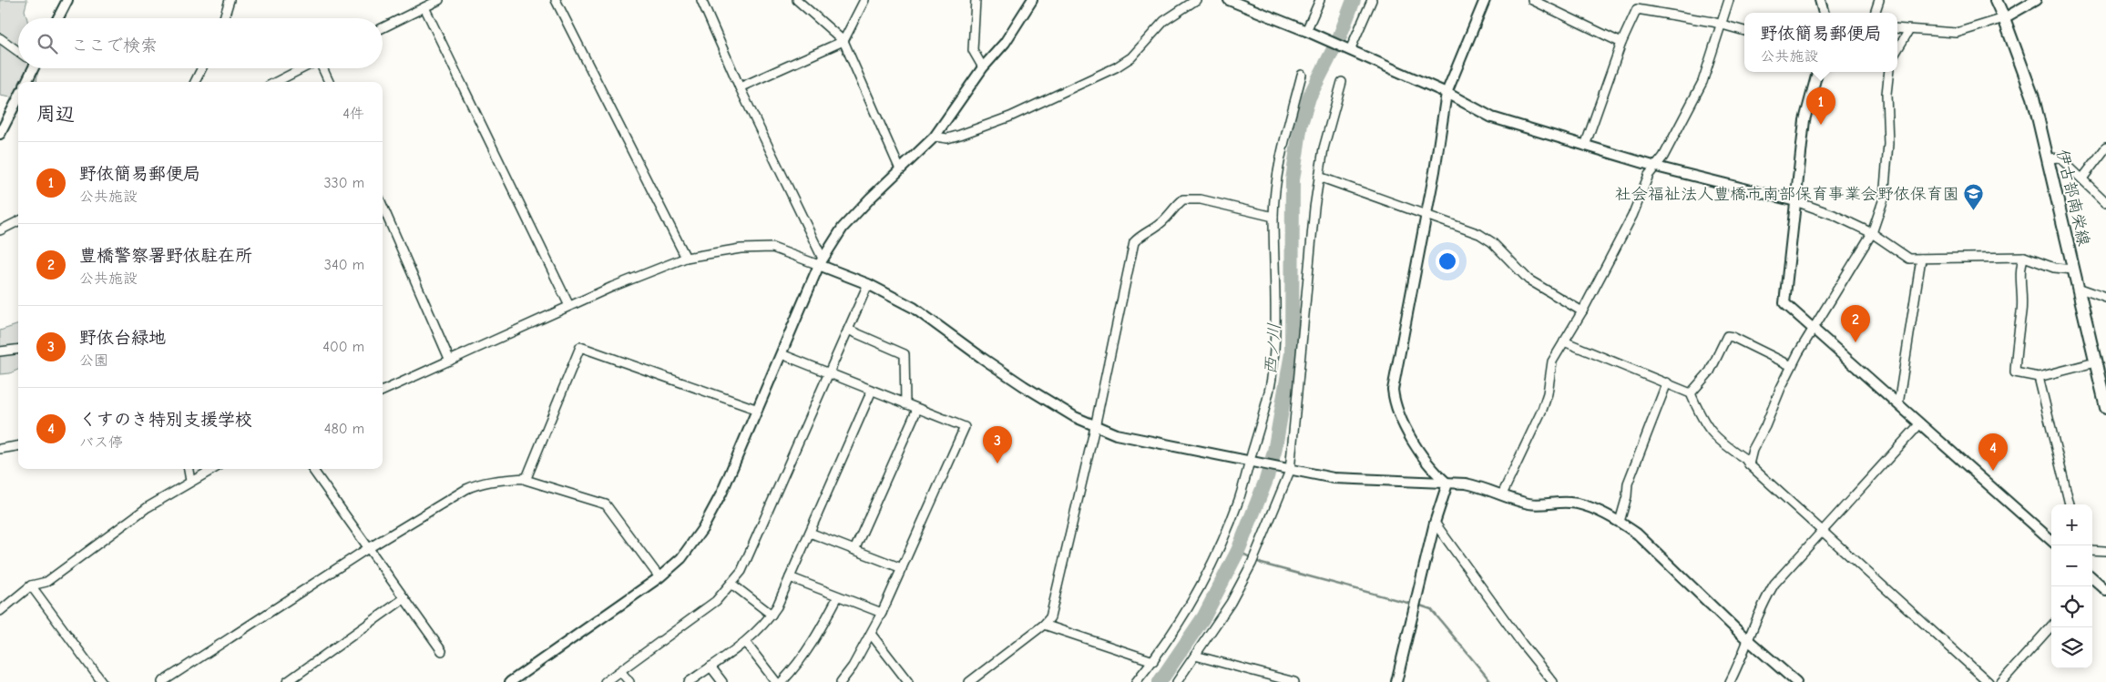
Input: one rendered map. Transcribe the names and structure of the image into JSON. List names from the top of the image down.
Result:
{
  "streets": {
    "main road": ["伊古部南栄線"]
  },
  "water": ["西ノ川"],
  "places": {
    "school or university": ["社会福祉法人豊橋市南部保育事業会野依保育園"]
  },
  "page": {
    "popup": ["野依簡易郵便局", "公共施設"],
    "search": "ここで検索",
    "heading": ["周辺", "4件"],
    "pins": [
      "1",
      "2",
      "3",
      "4"
    ],
    "list": [
      {
        "mark": "1",
        "name": "野依簡易郵便局",
        "note": "公共施設",
        "value": "330 m"
      },
      {
        "mark": "2",
        "name": "豊橋警察署野依駐在所",
        "note": "公共施設",
        "value": "340 m"
      },
      {
        "mark": "3",
        "name": "野依台緑地",
        "note": "公園",
        "value": "400 m"
      },
      {
        "mark": "4",
        "name": "くすのき特別支援学校",
        "note": "バス停",
        "value": "480 m"
      }
    ],
    "map_buttons": ["+", "−"]
  }
}
